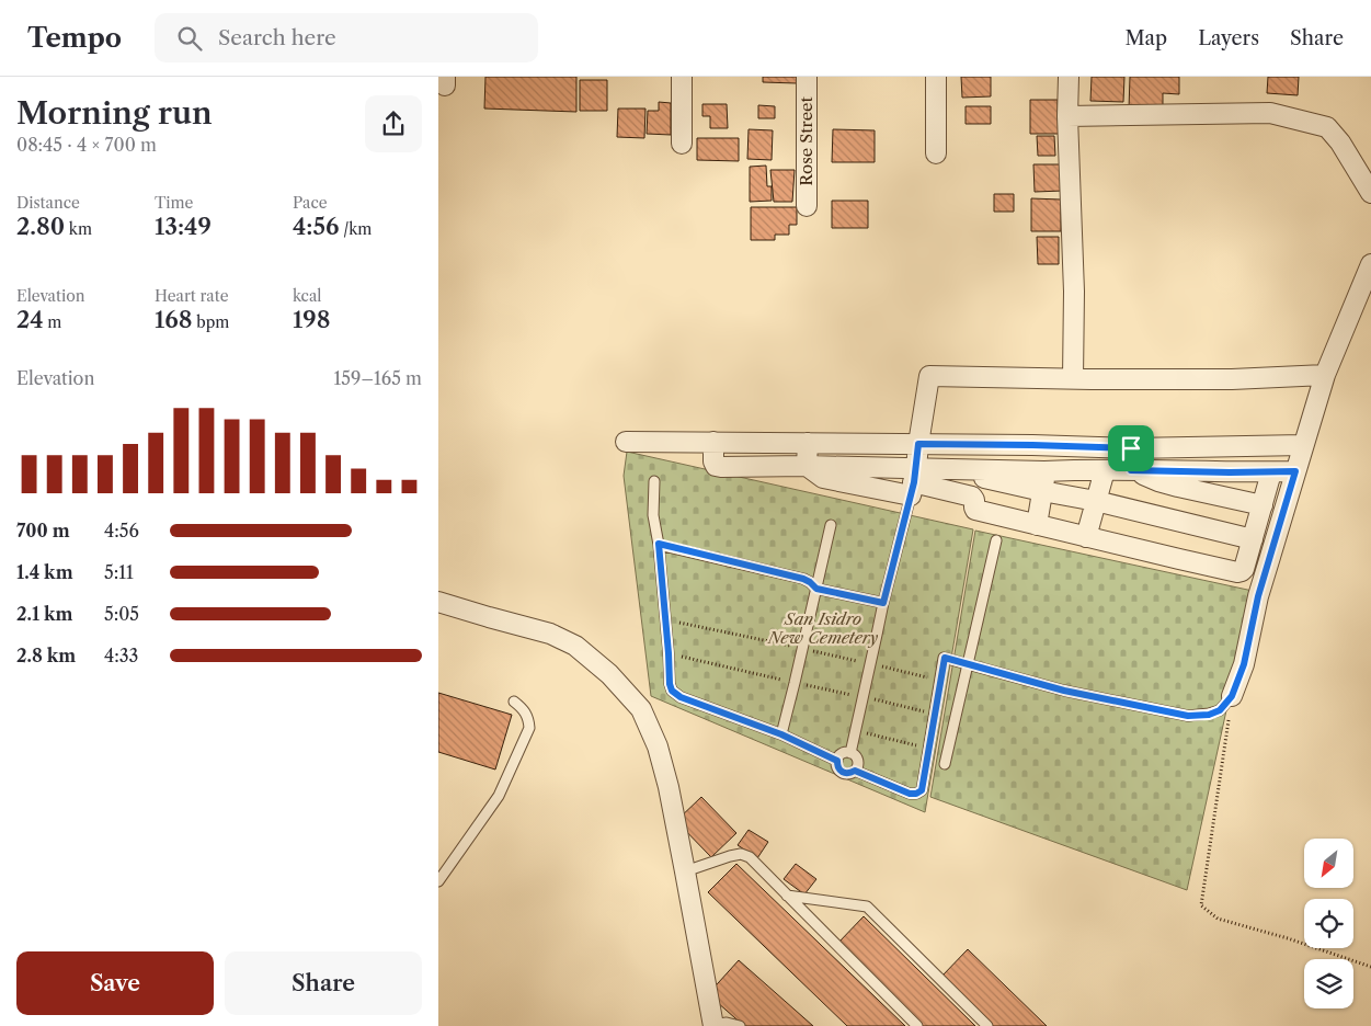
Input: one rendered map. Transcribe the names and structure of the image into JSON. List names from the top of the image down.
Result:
{
  "streets": {
    "street": ["Rose Street"]
  },
  "parks": ["San Isidro New Cemetery"],
  "north": "bottom left",
  "page": {
    "header": "Tempo",
    "search": "Search here",
    "nav": ["Map", "Layers", "Share"],
    "heading": ["Morning run", "08:45 · 4 × 700 m"],
    "stats": [
      ["Distance", "2.80 km"],
      ["Time", "13:49"],
      ["Pace", "4:56 /km"],
      ["Elevation", "24 m"],
      ["Heart rate", "168 bpm"],
      ["kcal", "198"]
    ],
    "chart": ["Elevation", "159–165 m"],
    "list": [
      {
        "name": "700 m",
        "note": "4:56"
      },
      {
        "name": "1.4 km",
        "note": "5:11"
      },
      {
        "name": "2.1 km",
        "note": "5:05"
      },
      {
        "name": "2.8 km",
        "note": "4:33"
      }
    ],
    "buttons": ["Save", "Share"]
  }
}
